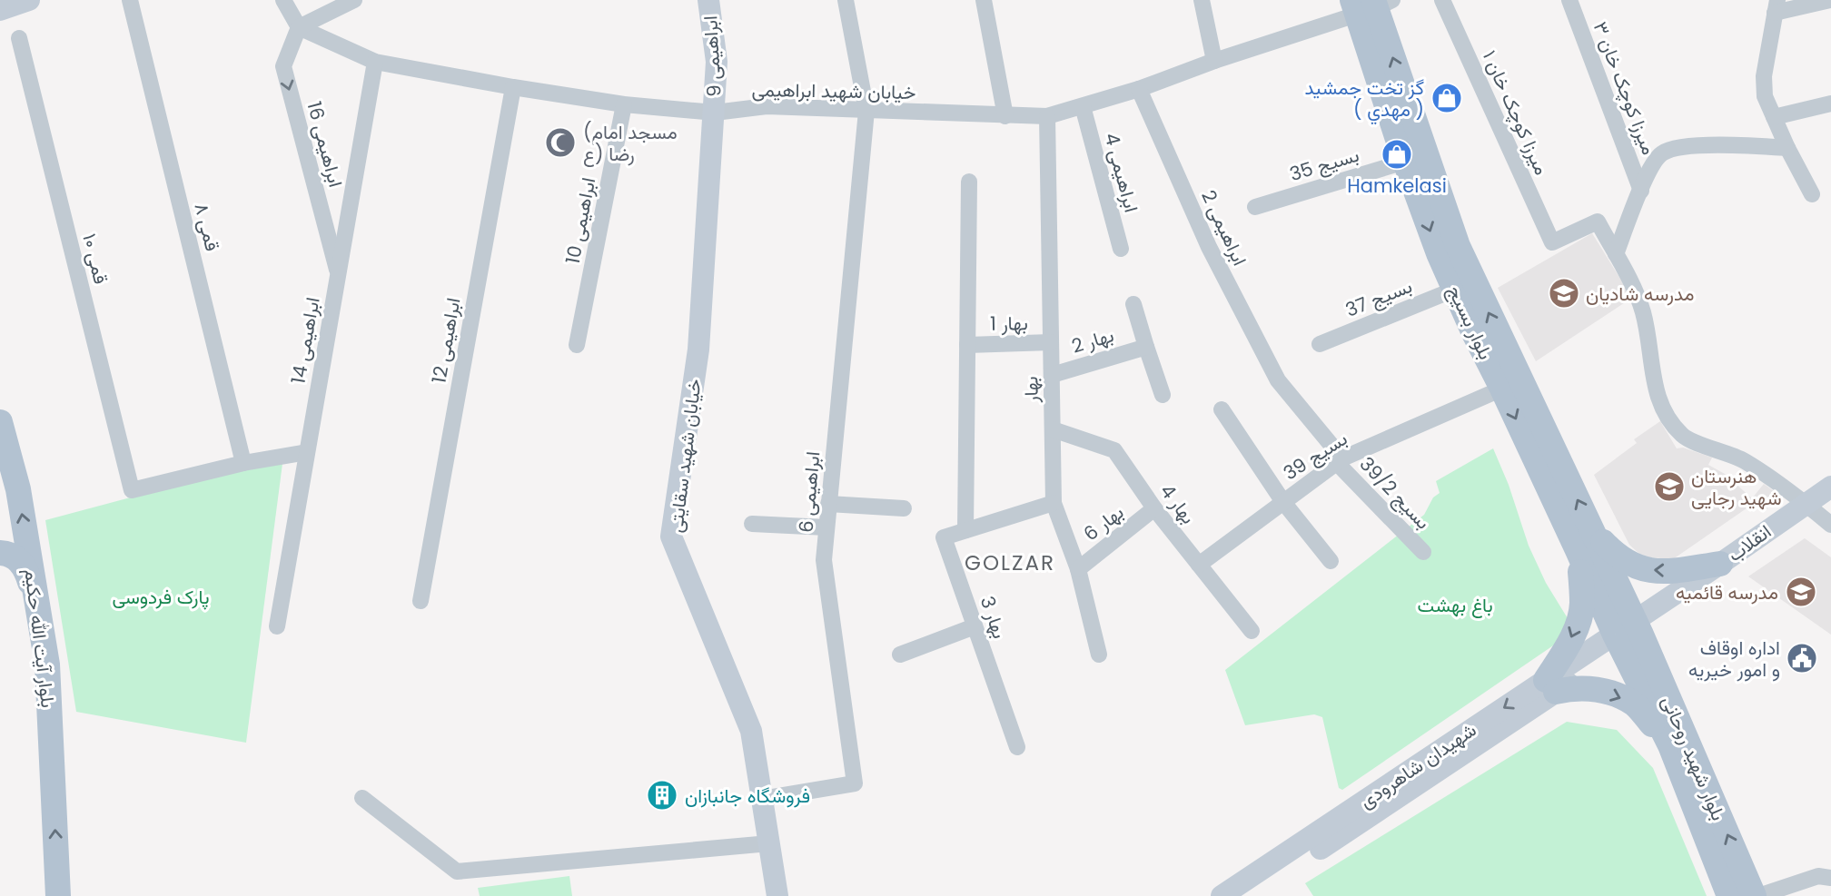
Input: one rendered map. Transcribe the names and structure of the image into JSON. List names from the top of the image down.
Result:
{
  "streets": {
    "main road": [
      "ابراهیمی 9",
      "بلوار بسیج",
      "خیابان شهید سقایتی",
      "انقلاب",
      "بلوار آیت الله حکیم",
      "بلوار شهید روحانی",
      "شهیدان شاهرودی"
    ],
    "street": [
      "میرزا کوچک خان ۳",
      "خیابان شهید ابراهیمی",
      "میرزا کوچک خان ۱",
      "ابراهیمی 16",
      "بسیج 35",
      "ابراهیمی 4",
      "ابراهیمی 10",
      "قمی ۸",
      "ابراهیمی 2",
      "قمی ۱۰",
      "بسیج 37",
      "بهار 1",
      "ابراهیمی 14",
      "ابراهیمی 12",
      "بهار 2",
      "بهار",
      "بسیج 39",
      "ابراهیمی 6",
      "بسیج 39/2",
      "بهار 4",
      "بهار 6",
      "بهار 3"
    ]
  },
  "crossings": [
    ["ابراهیمی 9", "خیابان شهید ابراهیمی"],
    ["ابراهیمی 9", "خیابان شهید سقایتی"],
    ["خیابان شهید ابراهیمی", "ابراهیمی 16"],
    ["خیابان شهید ابراهیمی", "ابراهیمی 4"],
    ["خیابان شهید ابراهیمی", "ابراهیمی 10"],
    ["خیابان شهید ابراهیمی", "ابراهیمی 2"],
    ["خیابان شهید ابراهیمی", "بلوار بسیج"],
    ["خیابان شهید ابراهیمی", "ابراهیمی 14"],
    ["خیابان شهید ابراهیمی", "ابراهیمی 12"],
    ["خیابان شهید ابراهیمی", "بهار"],
    ["خیابان شهید ابراهیمی", "خیابان شهید سقایتی"],
    ["خیابان شهید ابراهیمی", "ابراهیمی 6"],
    ["ابراهیمی 16", "ابراهیمی 14"],
    ["بسیج 35", "بلوار بسیج"],
    ["قمی ۸", "قمی ۱۰"],
    ["ابراهیمی 2", "بسیج 39"],
    ["ابراهیمی 2", "بسیج 39/2"],
    ["بسیج 37", "بلوار بسیج"],
    ["بلوار بسیج", "بسیج 39"],
    ["بلوار بسیج", "انقلاب"],
    ["بلوار بسیج", "بلوار شهید روحانی"],
    ["بلوار بسیج", "شهیدان شاهرودی"],
    ["بهار 1", "بهار"],
    ["بهار 2", "بهار"],
    ["بهار", "بهار 4"],
    ["بهار", "بهار 6"],
    ["بهار", "بهار 3"],
    ["خیابان شهید سقایتی", "ابراهیمی 6"],
    ["بسیج 39", "بسیج 39/2"],
    ["بسیج 39", "بهار 4"],
    ["بهار 4", "بهار 6"],
    ["انقلاب", "بلوار شهید روحانی"],
    ["انقلاب", "شهیدان شاهرودی"],
    ["بلوار شهید روحانی", "شهیدان شاهرودی"]
  ],
  "one_way": ["ابراهیمی 16", "بلوار آیت الله حکیم"],
  "districts": ["GOLZAR"],
  "parks": ["پارک فردوسی", "باغ بهشت"],
  "places": {
    "shop": ["گز تخت جمشيد ( مهدي )", "Hamkelasi"],
    "mosque": ["(مسجد امام رضا (ع"],
    "school or university": ["مدرسه شادیان", "هنرستان شهید رجایی", "مدرسه قائمیه"],
    "public building": ["اداره اوقاف و امور خیریه"],
    "building": ["فروشگاه جانبازان"]
  }
}
